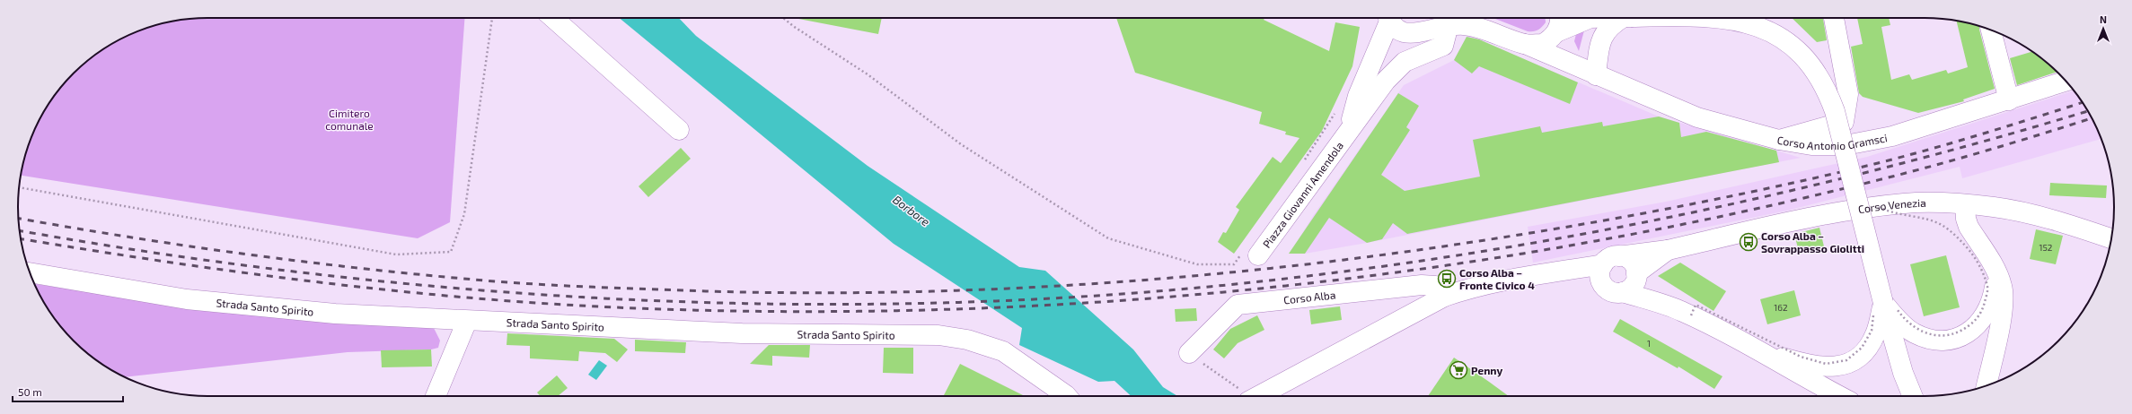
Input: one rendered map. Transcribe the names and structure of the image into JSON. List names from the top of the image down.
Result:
{
  "streets": {
    "street": [
      "Corso Antonio Gramsci",
      "Piazza Giovanni Amendola",
      "Corso Venezia",
      "Corso Alba",
      "Strada Santo Spirito"
    ]
  },
  "crossings": [
    ["Corso Antonio Gramsci", "Piazza Giovanni Amendola"]
  ],
  "water": ["Borbore"],
  "parks": ["Cimitero comunale"],
  "places": {
    "bus stop": ["Corso Alba – Sovrappasso Giolitti", "Corso Alba – Fronte Civico 4"],
    "supermarket": ["Penny"]
  },
  "house_numbers": ["152", "162", "1"],
  "scale_bar": "50 m",
  "north": "top"
}
